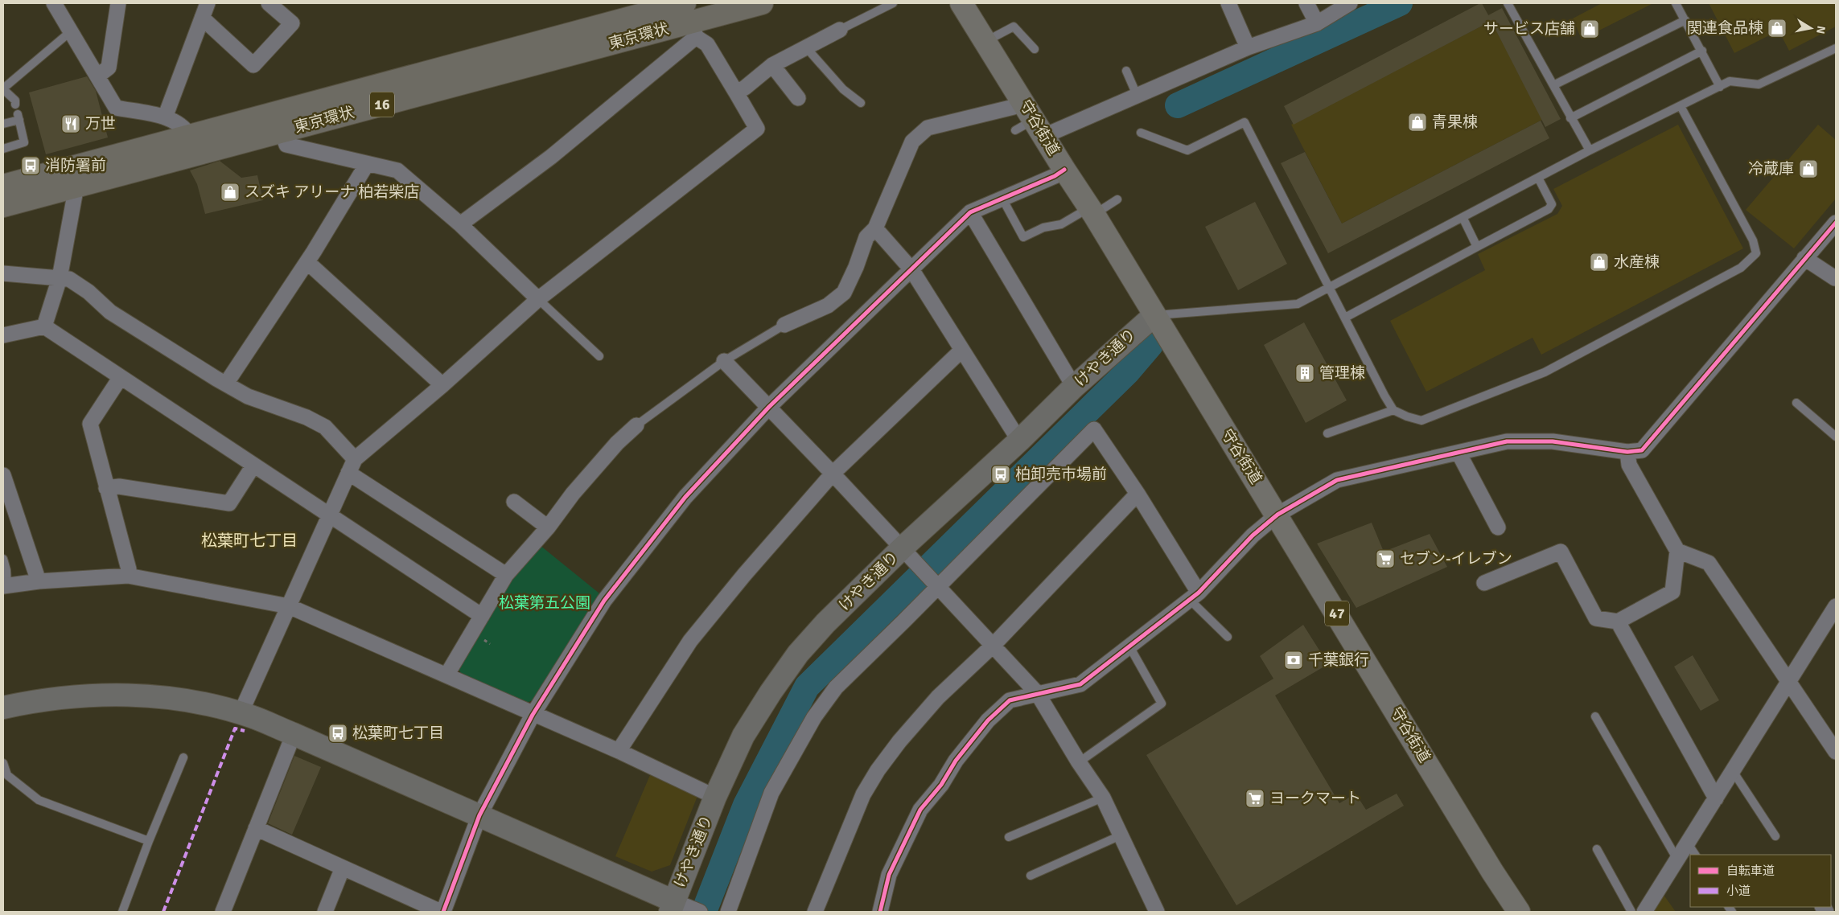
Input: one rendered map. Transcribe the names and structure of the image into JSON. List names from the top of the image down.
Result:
{
  "streets": {
    "highway": ["東京環状", "16"],
    "main road": ["守谷街道", "47"],
    "street": ["けやき通り"]
  },
  "crossings": [
    ["守谷街道", "けやき通り"]
  ],
  "districts": ["松葉町七丁目"],
  "parks": ["松葉第五公園"],
  "places": {
    "shop": [
      "関連食品棟",
      "サービス店舗",
      "青果棟",
      "冷蔵庫",
      "スズキ アリーナ 柏若柴店",
      "水産棟"
    ],
    "restaurant": ["万世"],
    "bus stop": ["消防署前", "柏卸売市場前", "松葉町七丁目"],
    "building": ["管理棟"],
    "supermarket": ["セブン-イレブン", "ヨークマート"],
    "bank": ["千葉銀行"]
  },
  "legend": ["自転車道", "小道"],
  "north": "right"
}
